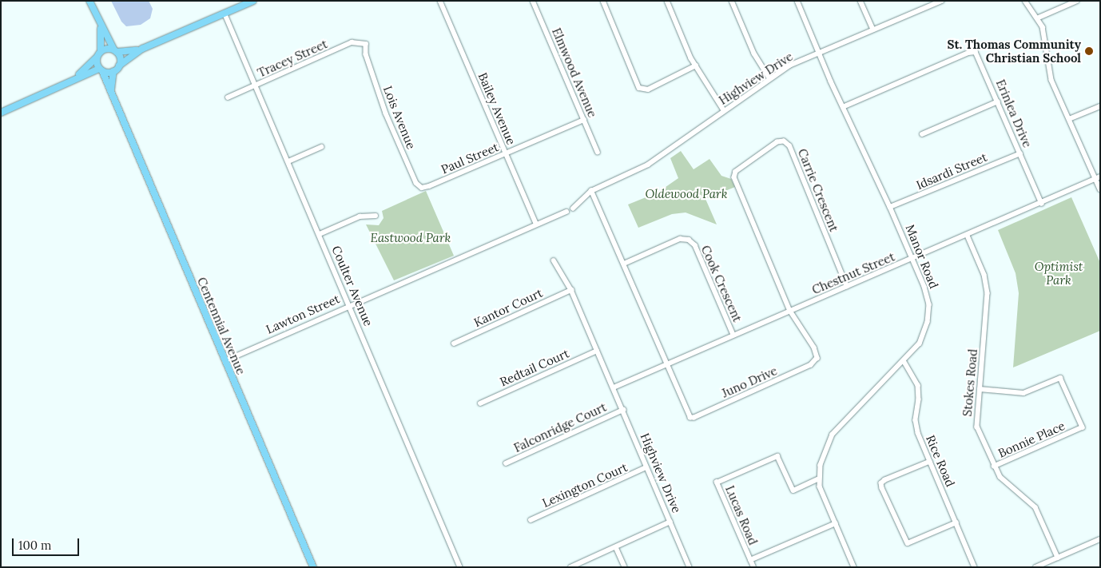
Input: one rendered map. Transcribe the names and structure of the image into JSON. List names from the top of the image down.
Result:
{
  "streets": {
    "main road": ["Centennial Avenue"],
    "street": [
      "Tracey Street",
      "Elmwood Avenue",
      "Highview Drive",
      "Bailey Avenue",
      "Erinlea Drive",
      "Lois Avenue",
      "Paul Street",
      "Idsardi Street",
      "Carrie Crescent",
      "Manor Road",
      "Chestnut Street",
      "Cook Crescent",
      "Coulter Avenue",
      "Kantor Court",
      "Lawton Street",
      "Redtail Court",
      "Juno Drive",
      "Stokes Road",
      "Falconridge Court",
      "Bonnie Place",
      "Rice Road",
      "Lexington Court",
      "Lucas Road"
    ]
  },
  "crossings": [
    ["Tracey Street", "Lois Avenue"],
    ["Tracey Street", "Coulter Avenue"],
    ["Elmwood Avenue", "Paul Street"],
    ["Highview Drive", "Manor Road"],
    ["Highview Drive", "Chestnut Street"],
    ["Highview Drive", "Falconridge Court"],
    ["Highview Drive", "Lexington Court"],
    ["Bailey Avenue", "Paul Street"],
    ["Bailey Avenue", "Lawton Street"],
    ["Erinlea Drive", "Idsardi Street"],
    ["Erinlea Drive", "Manor Road"],
    ["Erinlea Drive", "Chestnut Street"],
    ["Lois Avenue", "Paul Street"],
    ["Idsardi Street", "Manor Road"],
    ["Carrie Crescent", "Chestnut Street"],
    ["Carrie Crescent", "Juno Drive"],
    ["Manor Road", "Chestnut Street"],
    ["Manor Road", "Rice Road"],
    ["Manor Road", "Lucas Road"],
    ["Chestnut Street", "Cook Crescent"],
    ["Chestnut Street", "Juno Drive"],
    ["Chestnut Street", "Stokes Road"],
    ["Coulter Avenue", "Lawton Street"],
    ["Lawton Street", "Centennial Avenue"],
    ["Stokes Road", "Bonnie Place"]
  ],
  "parks": ["Oldewood Park", "Eastwood Park", "Optimist Park"],
  "places": ["St. Thomas Community Christian School"],
  "scale_bar": "100 m"
}
